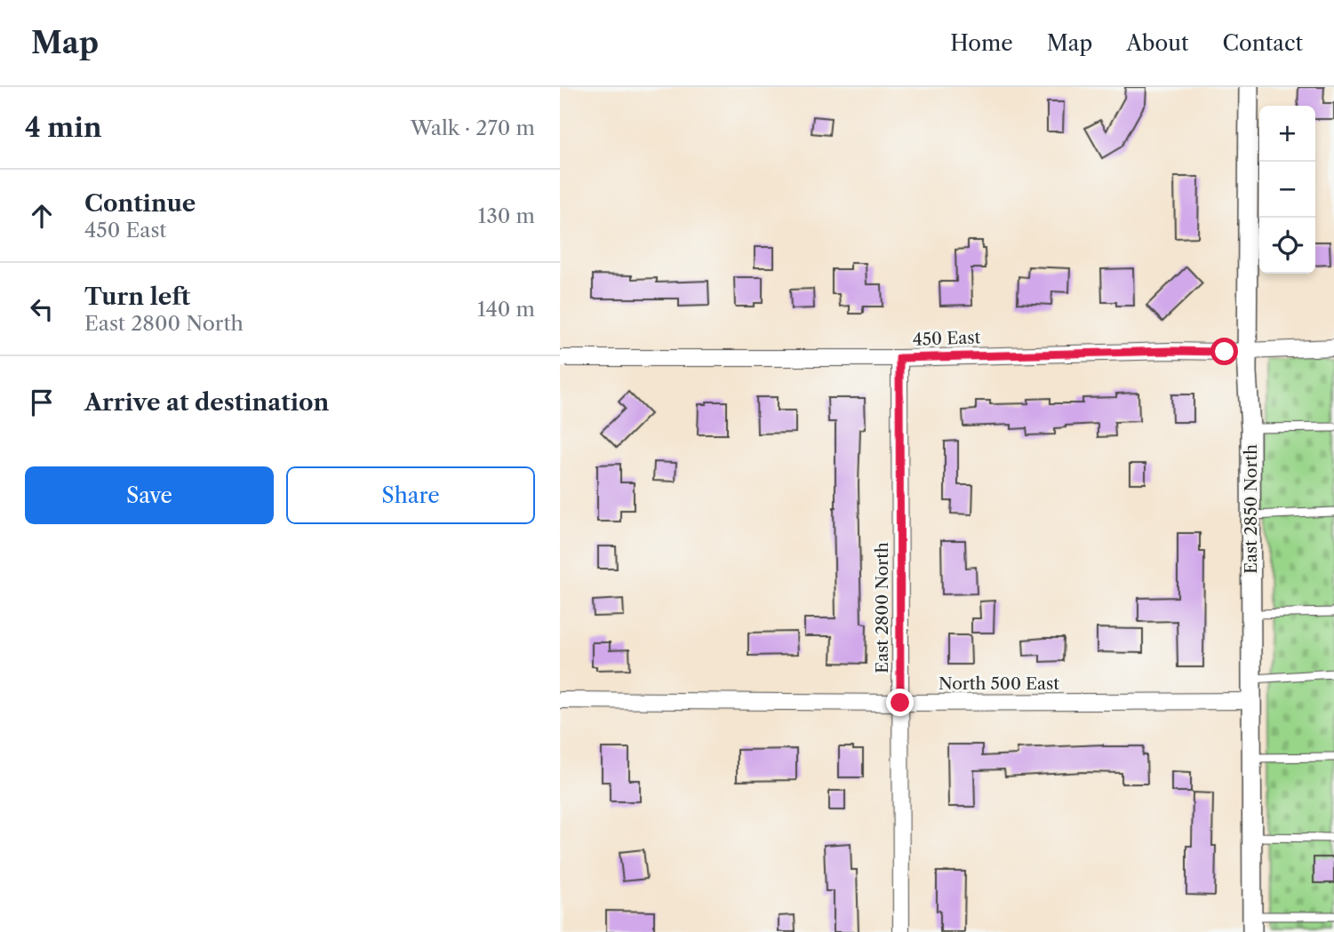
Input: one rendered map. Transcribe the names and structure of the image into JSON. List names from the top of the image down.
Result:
{
  "streets": {
    "street": [
      "450 East",
      "East 2850 North",
      "East 2800 North",
      "North 500 East"
    ]
  },
  "crossings": [
    ["450 East", "East 2850 North"],
    ["450 East", "East 2800 North"],
    ["East 2850 North", "North 500 East"],
    ["East 2800 North", "North 500 East"]
  ],
  "page": {
    "header": "Map",
    "nav": [
      "Home",
      "Map",
      "About",
      "Contact"
    ],
    "heading": ["4 min", "Walk · 270 m"],
    "map_buttons": ["+", "−"],
    "list": [
      ["Continue", "450 East", "130 m"],
      ["Turn left", "East 2800 North", "140 m"],
      "Arrive at destination"
    ],
    "buttons": ["Save", "Share"]
  }
}
